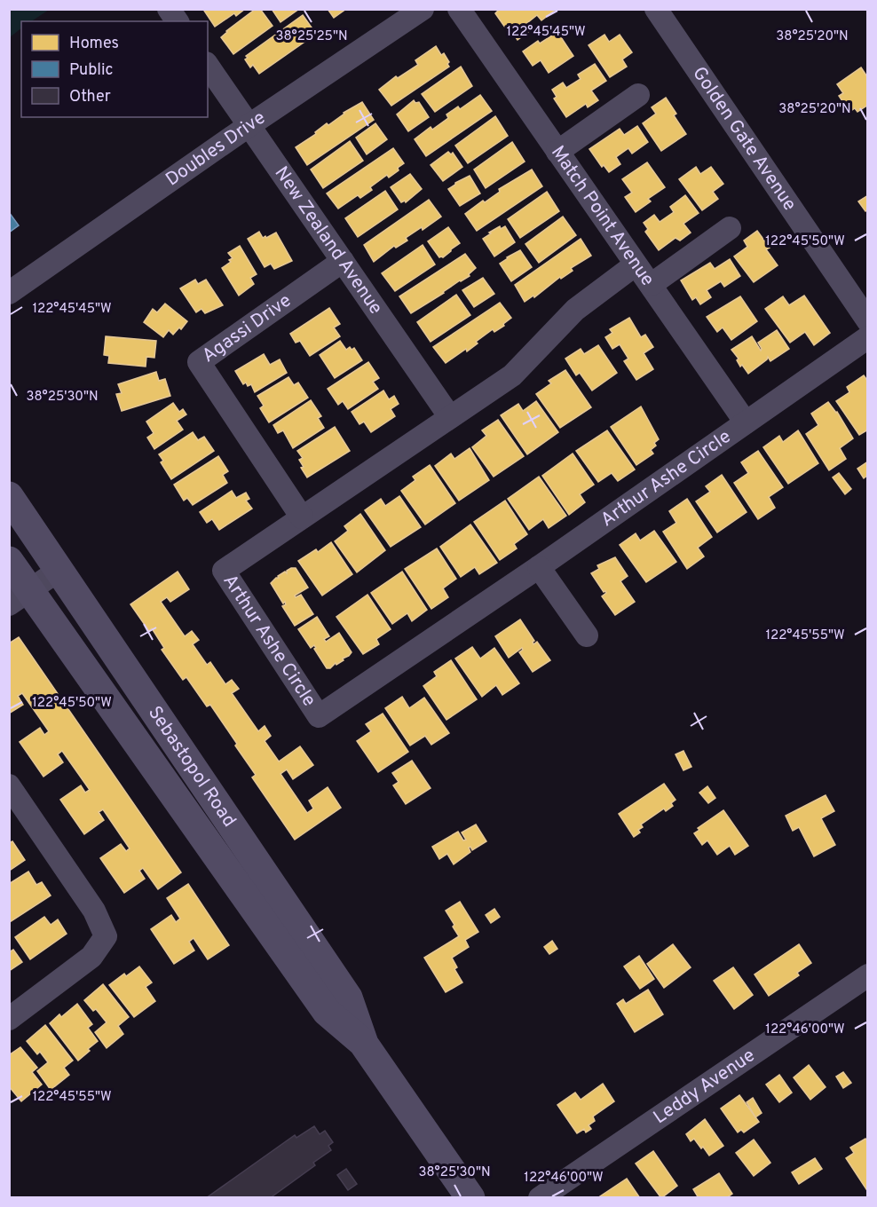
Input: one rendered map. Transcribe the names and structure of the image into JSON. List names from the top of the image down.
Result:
{
  "streets": {
    "main road": ["Sebastopol Road"],
    "street": [
      "Golden Gate Avenue",
      "Doubles Drive",
      "Match Point Avenue",
      "New Zealand Avenue",
      "Agassi Drive",
      "Arthur Ashe Circle",
      "Leddy Avenue"
    ]
  },
  "crossings": [
    ["Doubles Drive", "New Zealand Avenue"],
    ["Match Point Avenue", "Arthur Ashe Circle"],
    ["New Zealand Avenue", "Agassi Drive"],
    ["New Zealand Avenue", "Arthur Ashe Circle"],
    ["Agassi Drive", "Arthur Ashe Circle"]
  ],
  "legend": ["Homes", "Public", "Other"],
  "coordinates": [
    "122°45'45\"W",
    "38°25'25\"N",
    "38°25'20\"N",
    "122°45'50\"W",
    "38°25'30\"N",
    "122°45'55\"W",
    "122°46'00\"W"
  ]
}
